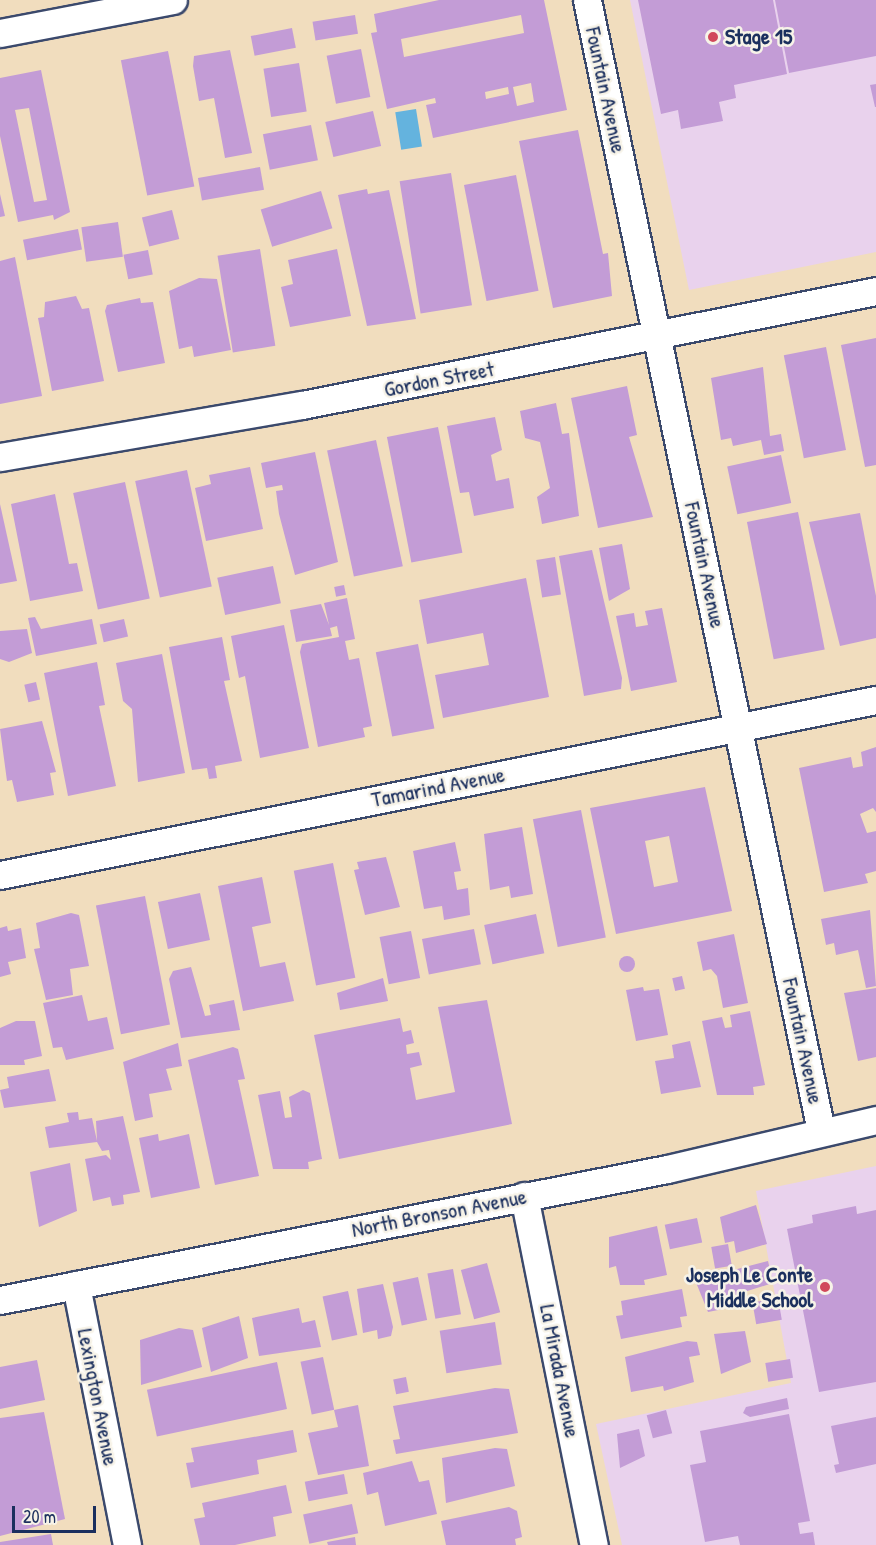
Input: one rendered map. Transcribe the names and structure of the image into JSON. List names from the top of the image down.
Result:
{
  "streets": {
    "street": [
      "Fountain Avenue",
      "Gordon Street",
      "Tamarind Avenue",
      "North Bronson Avenue",
      "La Mirada Avenue",
      "Lexington Avenue"
    ]
  },
  "crossings": [
    ["Fountain Avenue", "Gordon Street"],
    ["Fountain Avenue", "Tamarind Avenue"],
    ["Fountain Avenue", "North Bronson Avenue"],
    ["North Bronson Avenue", "La Mirada Avenue"],
    ["North Bronson Avenue", "Lexington Avenue"]
  ],
  "places": ["Stage 15", "Joseph Le Conte Middle School"],
  "scale_bar": "20 m"
}
